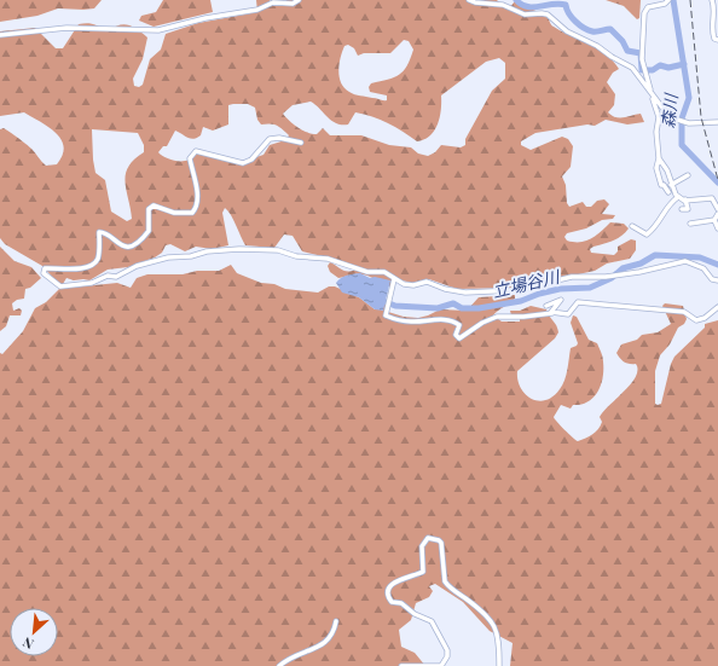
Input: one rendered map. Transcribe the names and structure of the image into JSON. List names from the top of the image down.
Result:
{
  "water": ["森川", "立場谷川"],
  "north": "bottom left"
}
